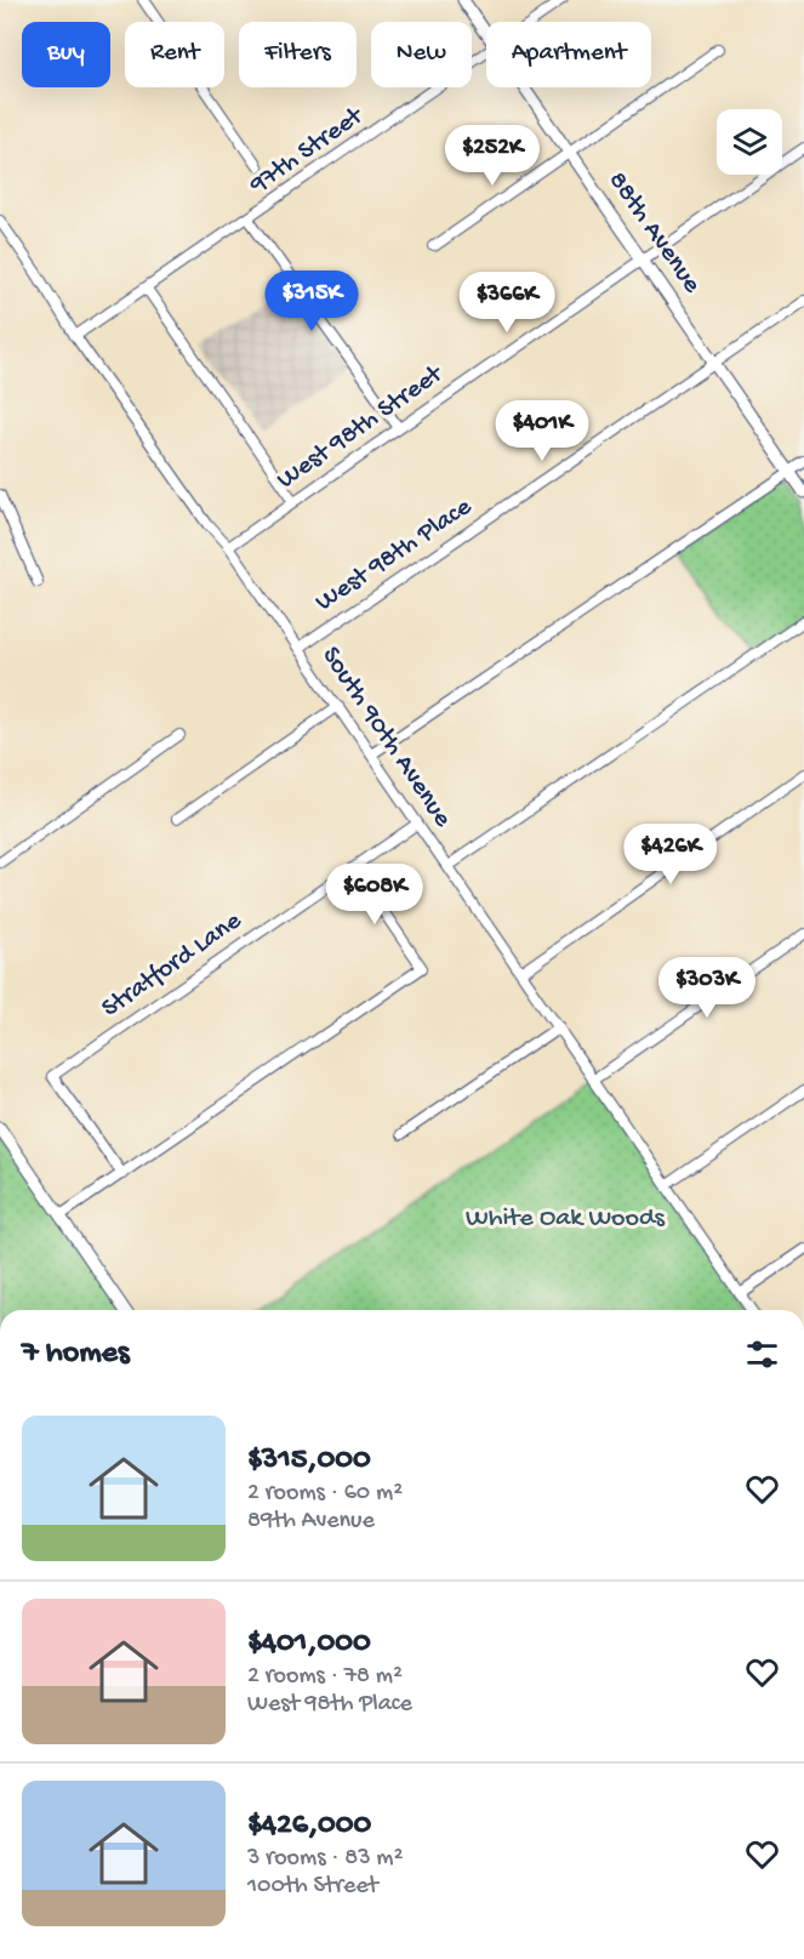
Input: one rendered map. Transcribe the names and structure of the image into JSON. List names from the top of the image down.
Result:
{
  "streets": {
    "street": [
      "97th Street",
      "88th Avenue",
      "West 98th Street",
      "West 98th Place",
      "South 90th Avenue",
      "Stratford Lane"
    ]
  },
  "crossings": [
    ["97th Street", "South 90th Avenue"],
    ["88th Avenue", "West 98th Street"],
    ["88th Avenue", "West 98th Place"],
    ["West 98th Street", "South 90th Avenue"],
    ["West 98th Place", "South 90th Avenue"],
    ["South 90th Avenue", "Stratford Lane"]
  ],
  "parks": ["White Oak Woods"],
  "page": {
    "chip": [
      "Buy",
      "Rent",
      "Filters",
      "New",
      "Apartment"
    ],
    "price": [
      "$252K",
      "$315K",
      "$366K",
      "$401K",
      "$426K",
      "$608K",
      "$303K"
    ],
    "heading": "7 homes",
    "list": [
      {
        "name": "$315,000",
        "note": "2 rooms · 60 m² · 89th Avenue"
      },
      {
        "name": "$401,000",
        "note": "2 rooms · 78 m² · West 98th Place"
      },
      {
        "name": "$426,000",
        "note": "3 rooms · 83 m² · 100th Street"
      }
    ]
  }
}
